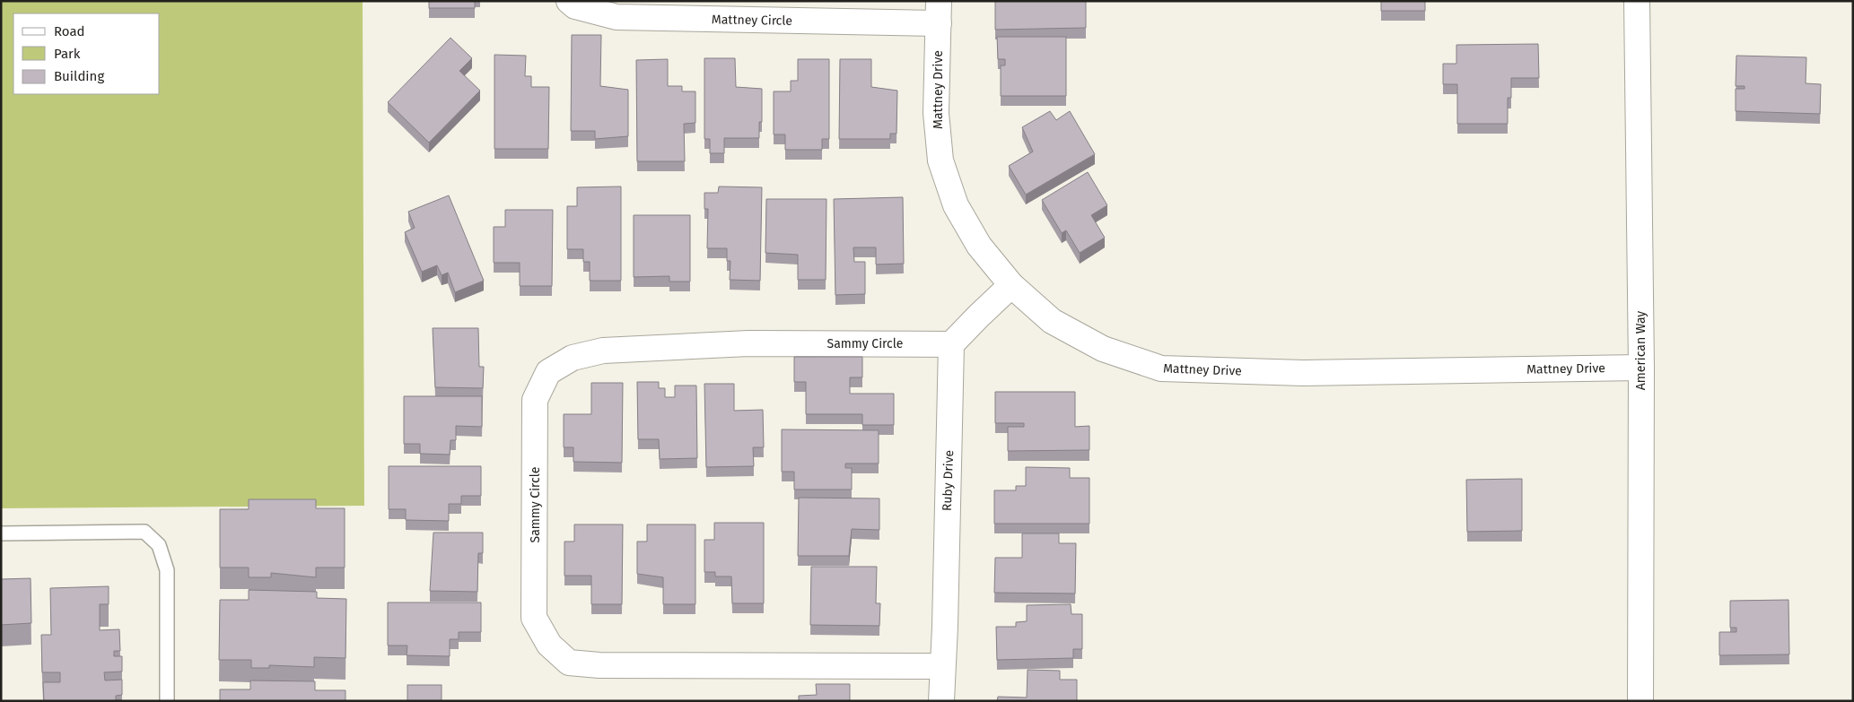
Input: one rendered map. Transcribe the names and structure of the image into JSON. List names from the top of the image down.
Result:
{
  "streets": {
    "street": [
      "Mattney Circle",
      "Mattney Drive",
      "Sammy Circle",
      "American Way",
      "Ruby Drive"
    ]
  },
  "crossings": [
    ["Mattney Circle", "Mattney Drive"],
    ["Mattney Drive", "American Way"],
    ["Sammy Circle", "Ruby Drive"]
  ],
  "legend": ["Road", "Park", "Building"]
}
